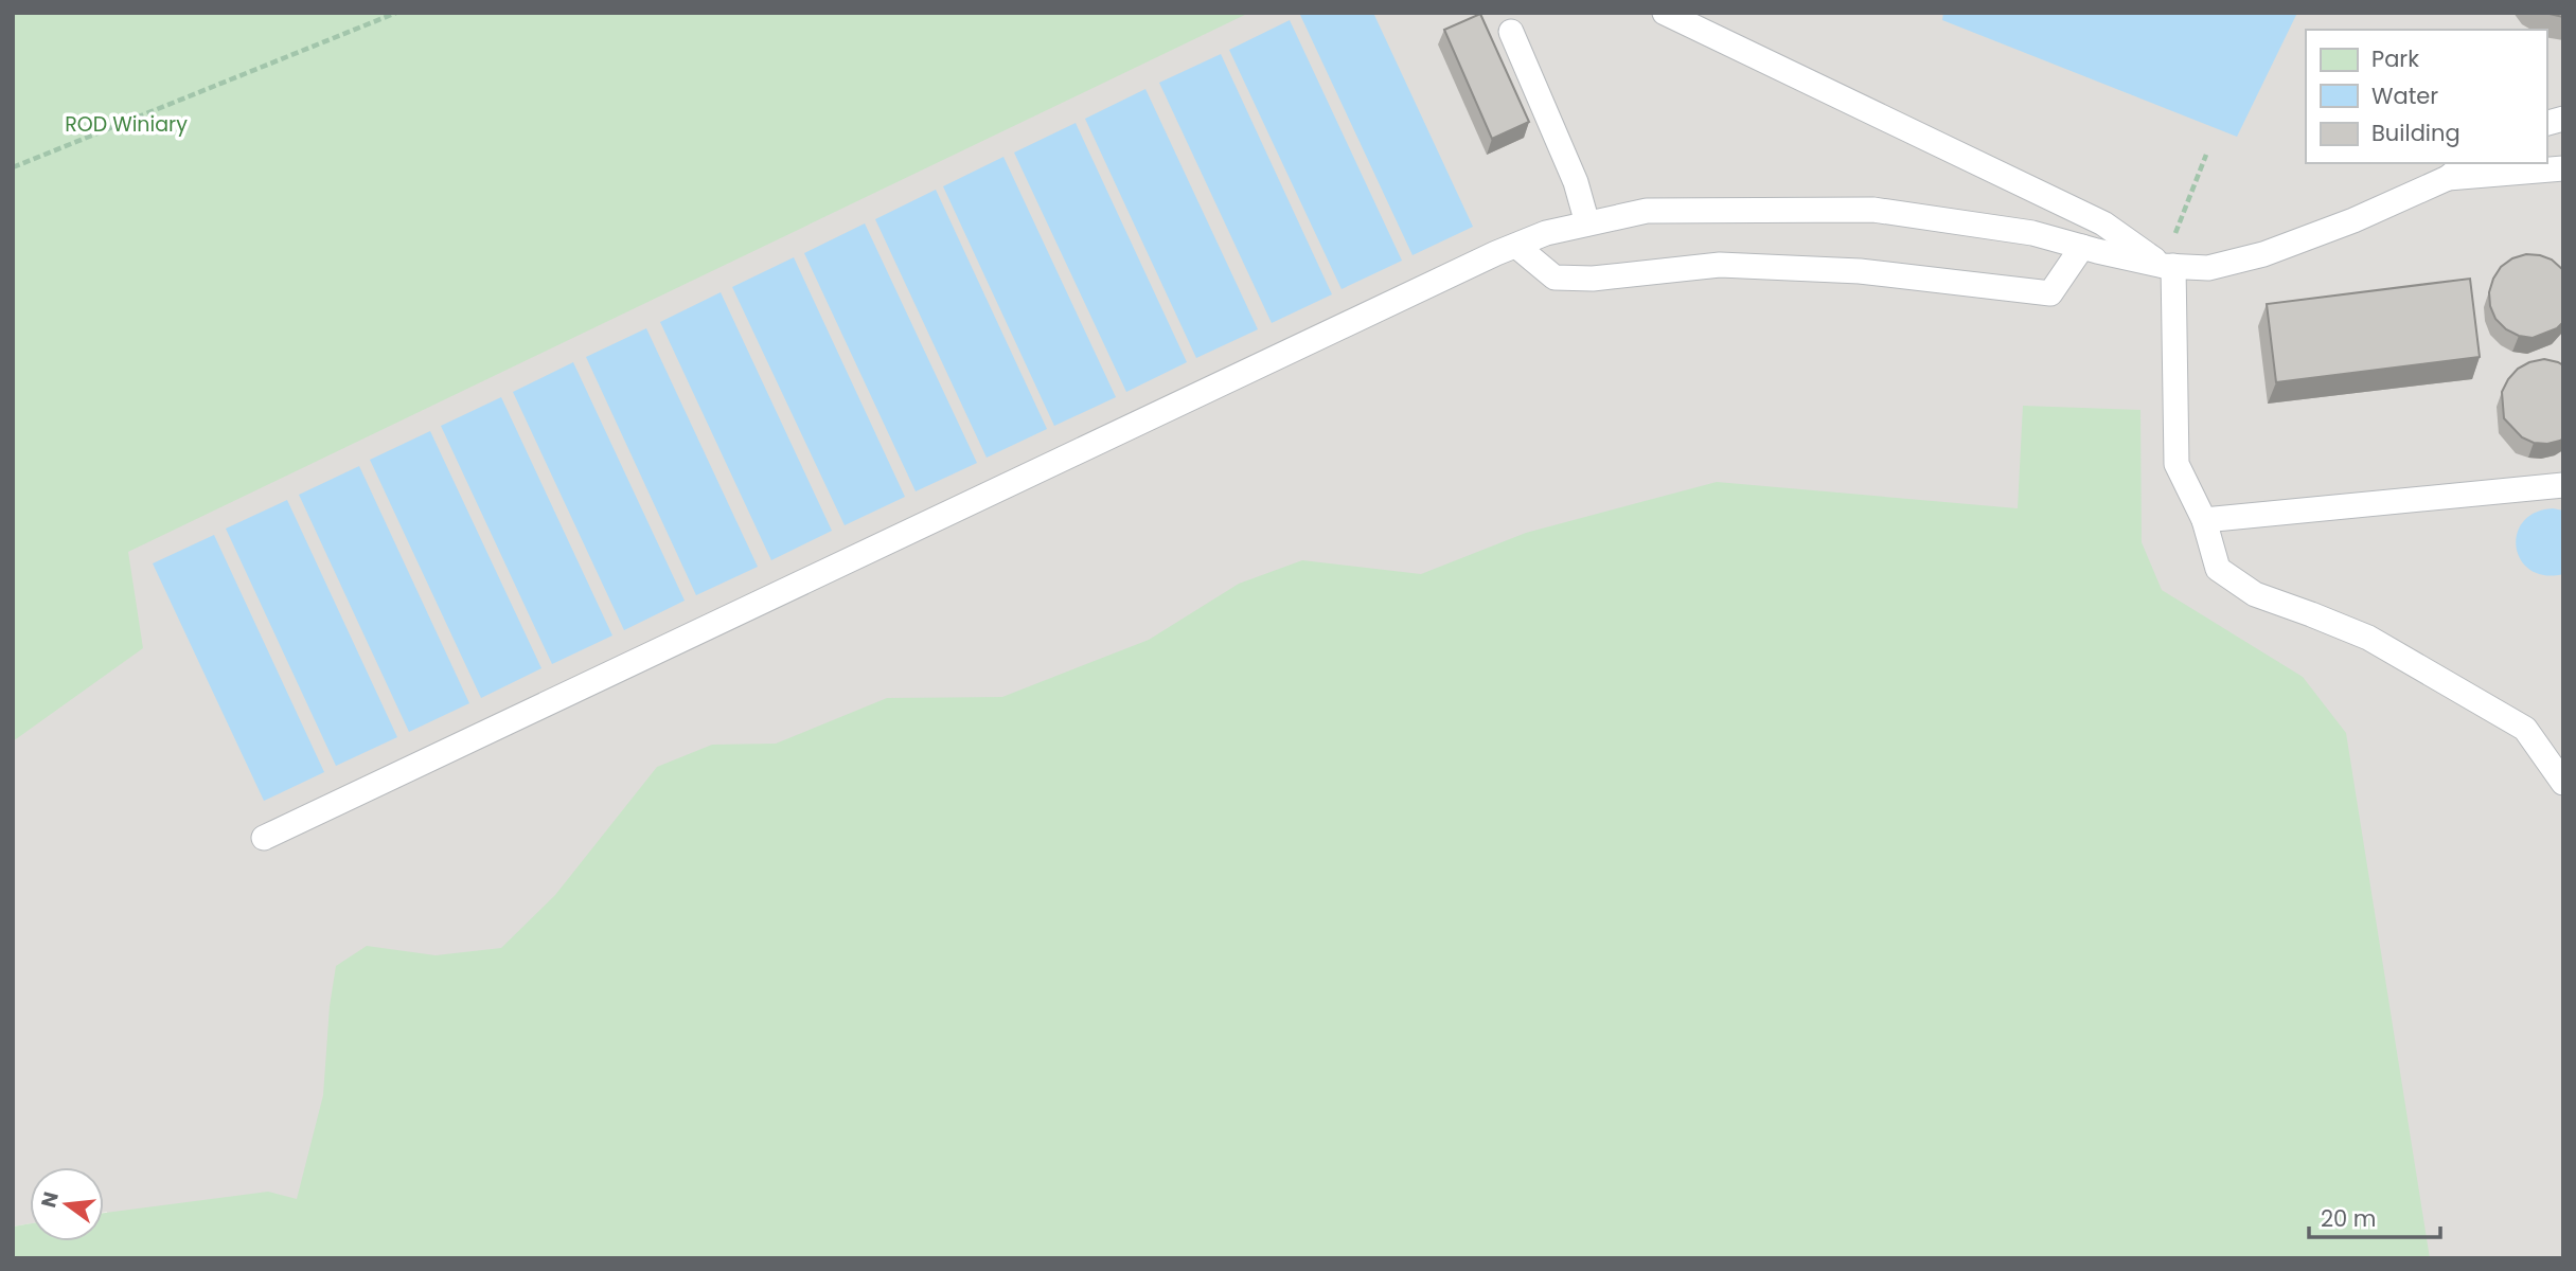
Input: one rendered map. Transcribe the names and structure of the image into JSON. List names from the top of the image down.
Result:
{
  "parks": ["ROD Winiary"],
  "legend": ["Park", "Water", "Building"],
  "scale_bar": "20 m",
  "north": "left"
}
